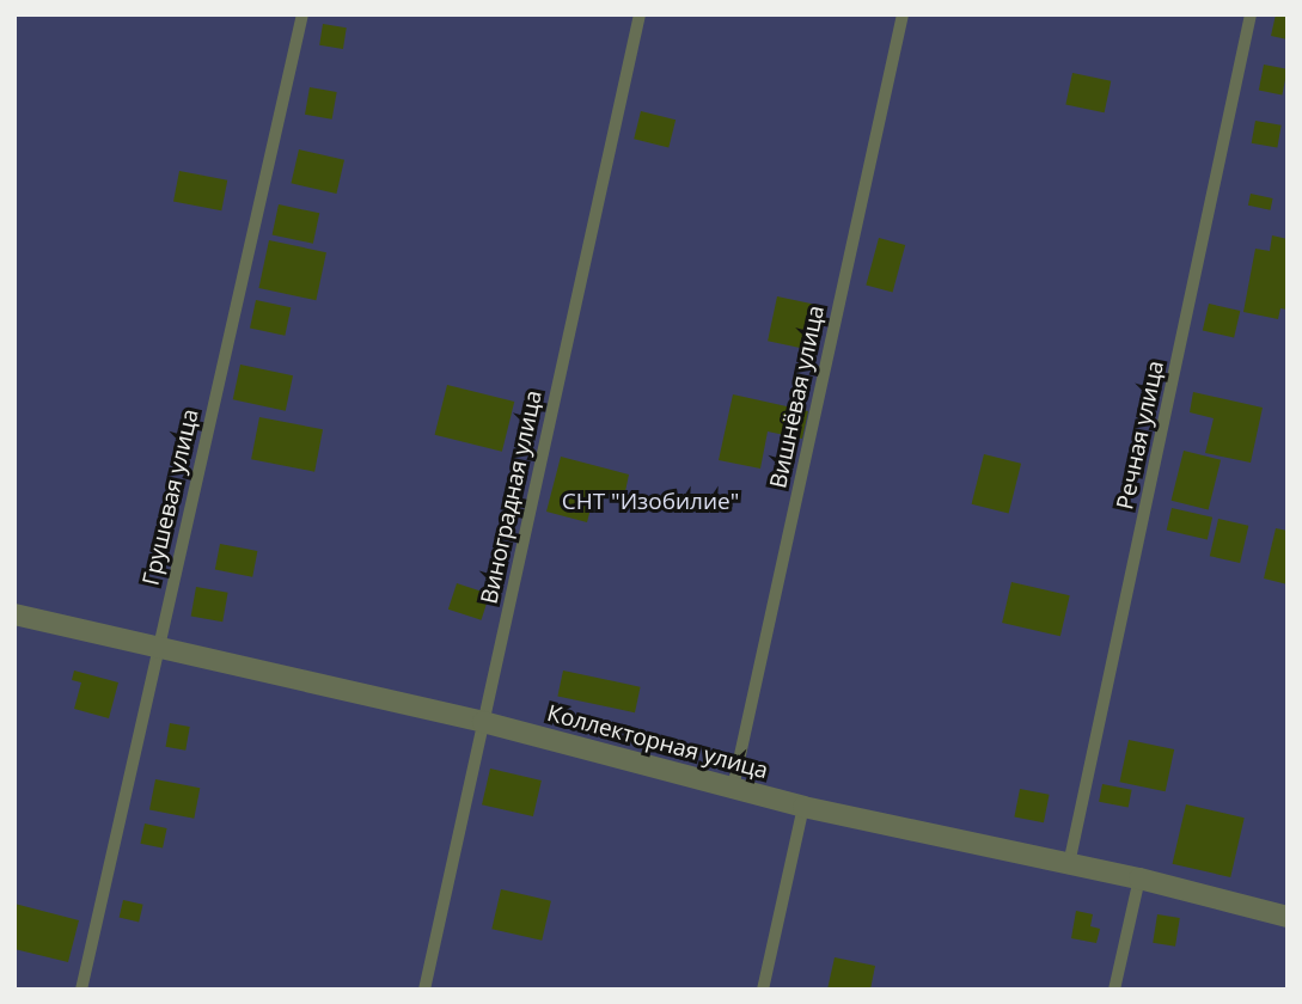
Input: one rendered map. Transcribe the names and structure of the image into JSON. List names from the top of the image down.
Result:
{
  "streets": {
    "street": ["Коллекторная улица"],
    "lane": [
      "Вишнёвая улица",
      "Речная улица",
      "Грушевая улица",
      "Виноградная улица"
    ]
  },
  "crossings": [
    ["Вишнёвая улица", "Коллекторная улица"],
    ["Речная улица", "Коллекторная улица"],
    ["Грушевая улица", "Коллекторная улица"],
    ["Виноградная улица", "Коллекторная улица"]
  ],
  "parks": ["СНТ \"Изобилие\""]
}
